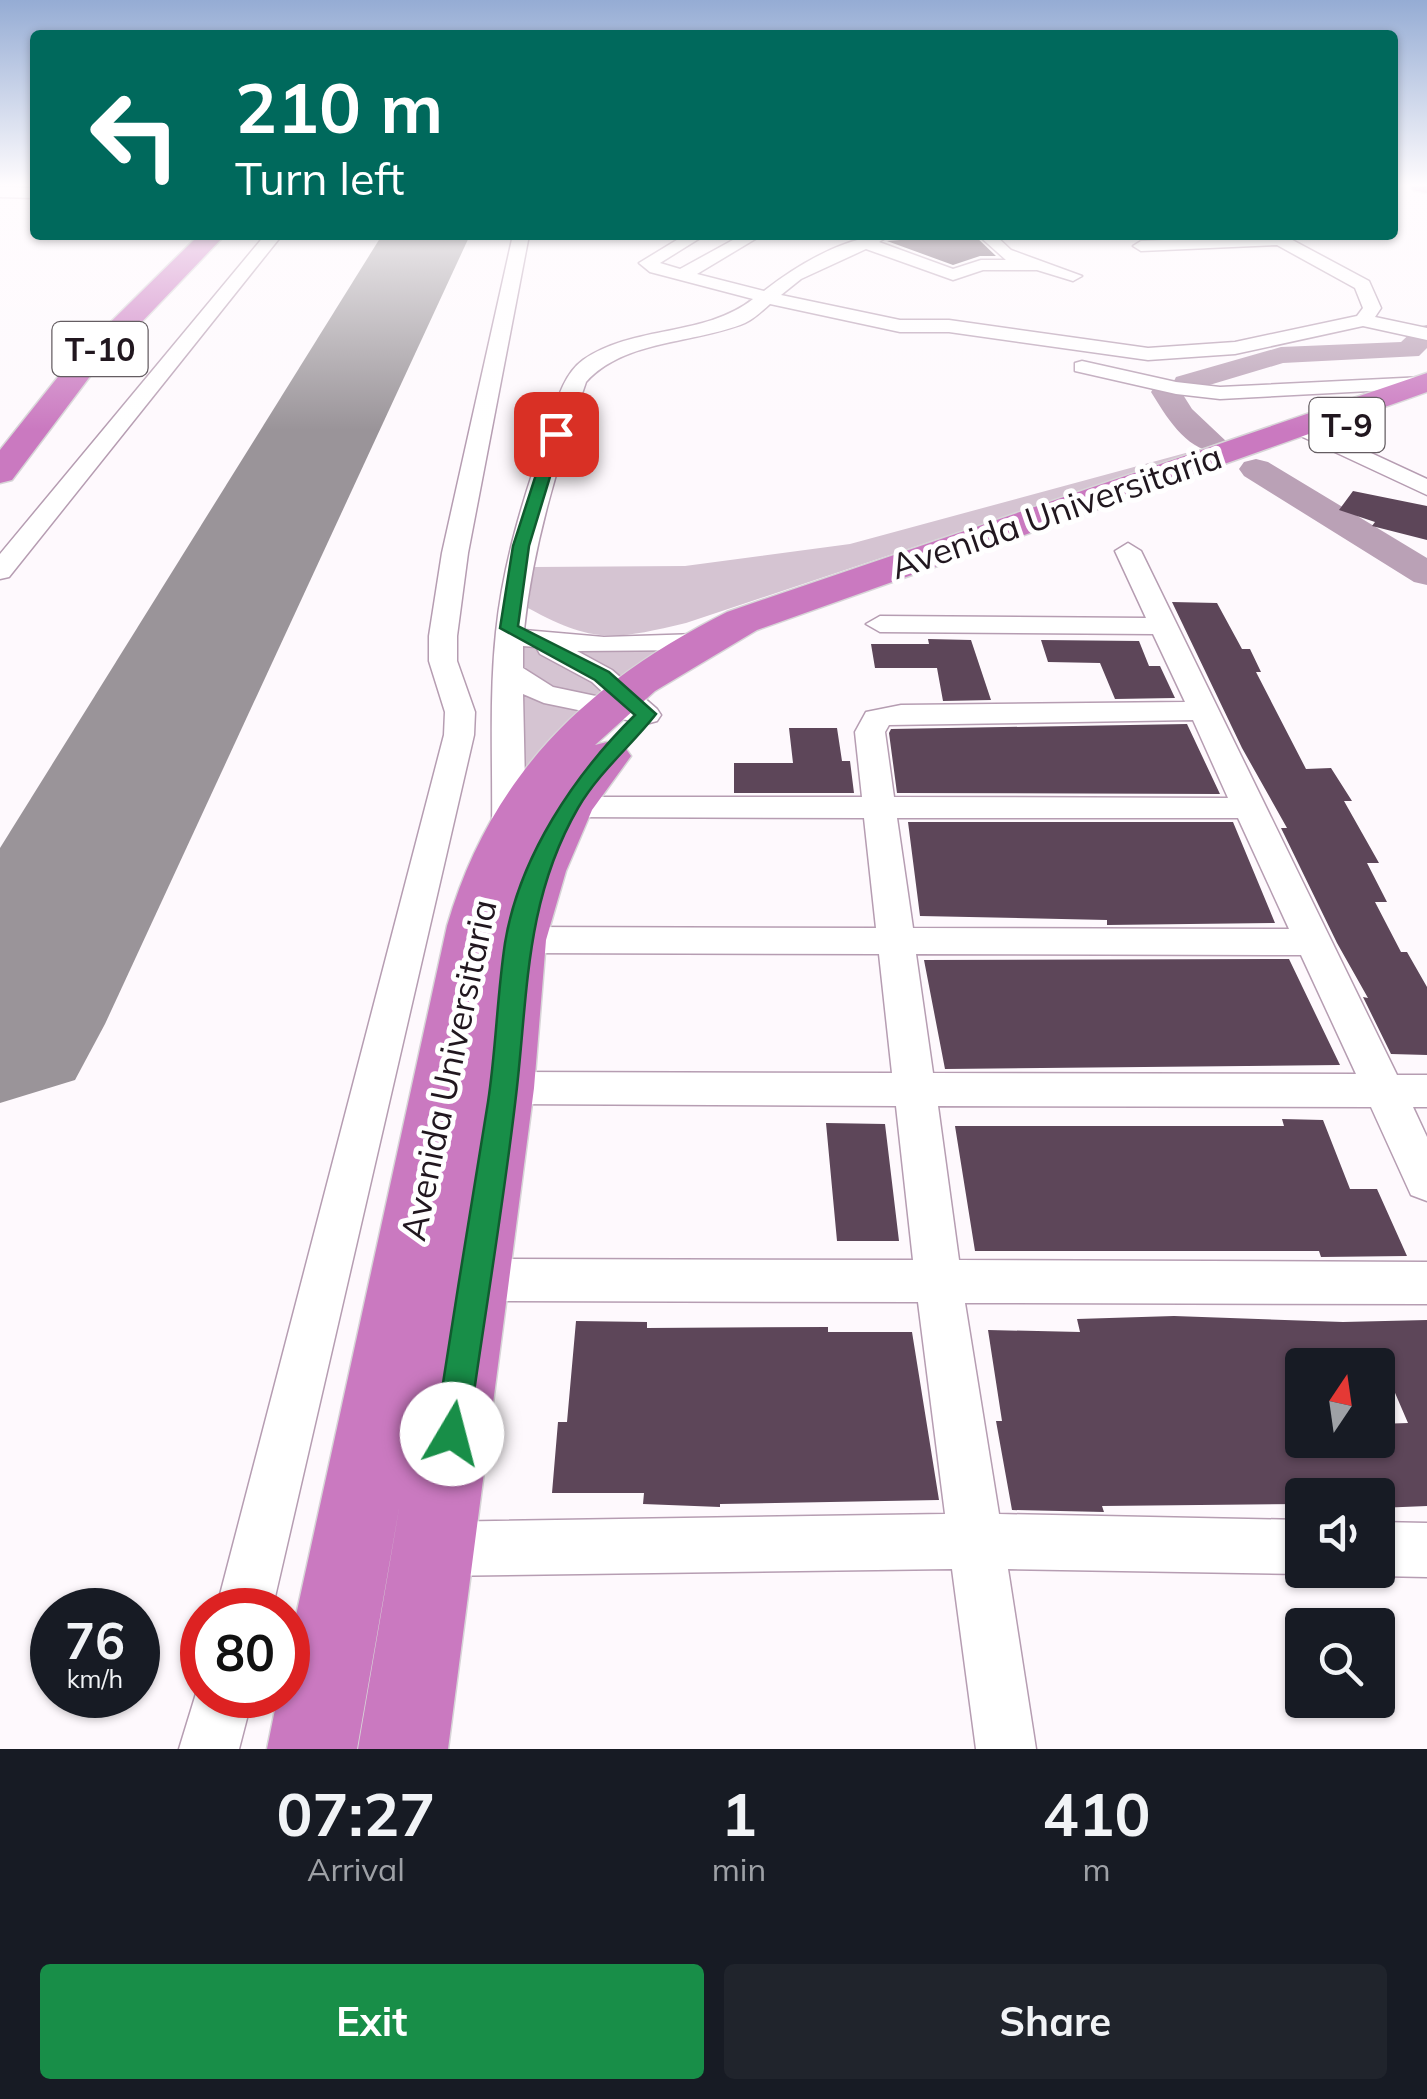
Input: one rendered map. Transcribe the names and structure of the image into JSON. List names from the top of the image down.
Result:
{
  "streets": {
    "highway": ["T-10", "T-9", "Avenida Universitaria"]
  },
  "north": "top",
  "page": {
    "turn": ["210 m", "Turn left"],
    "speed": "76 km/h",
    "limit": "80",
    "eta": [
      "07:27",
      "Arrival",
      "1",
      "min",
      "410",
      "m"
    ],
    "buttons": ["Exit", "Share"]
  }
}
